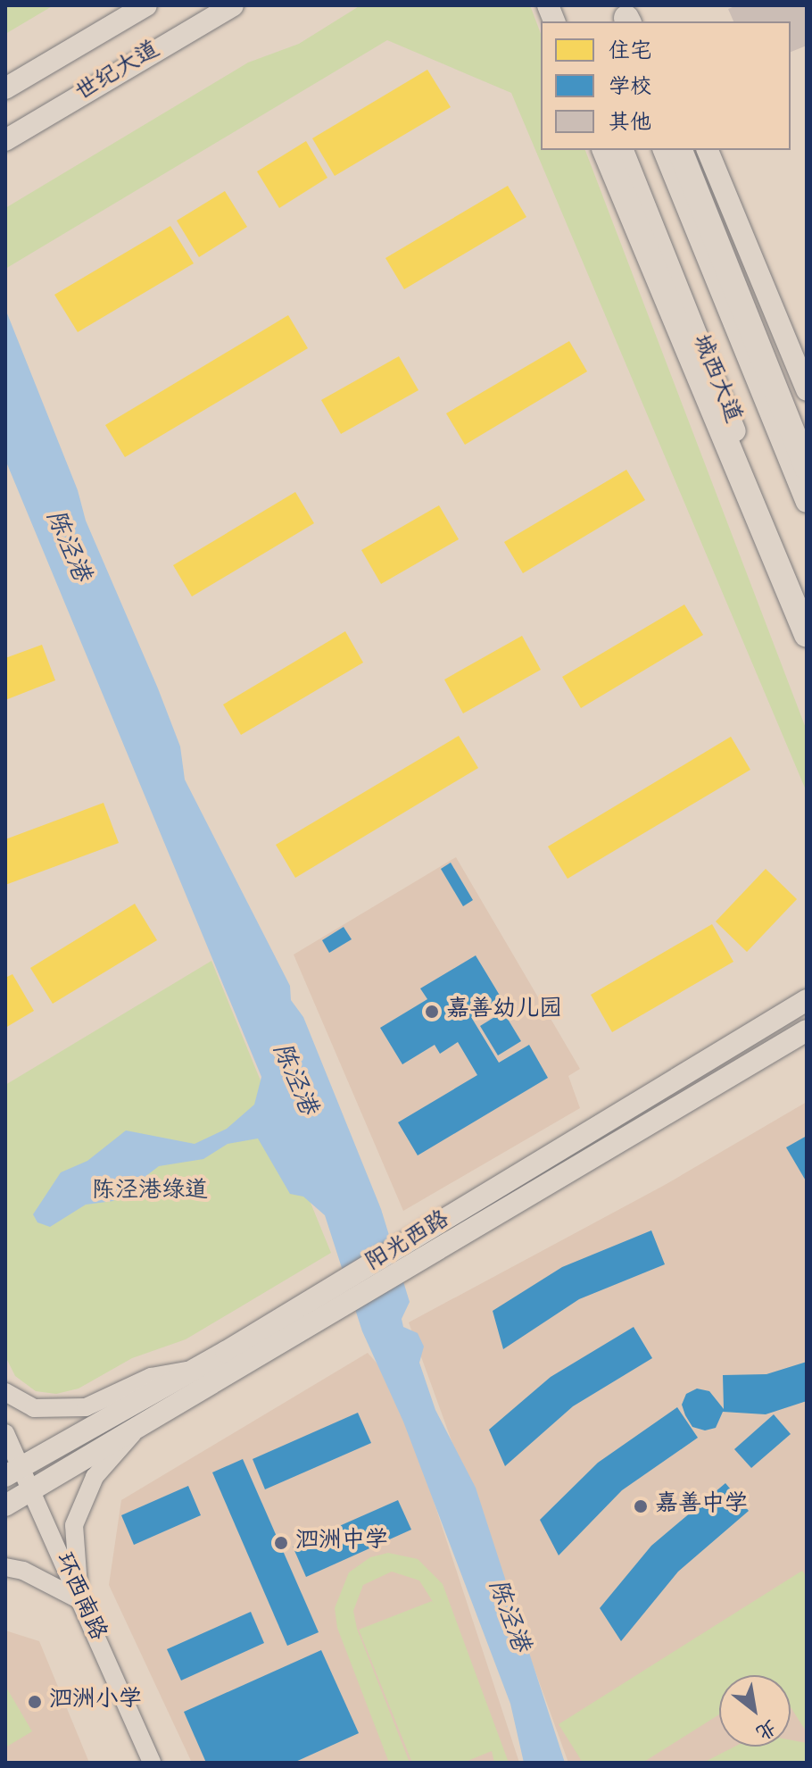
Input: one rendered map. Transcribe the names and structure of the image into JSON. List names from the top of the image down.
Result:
{
  "streets": {
    "main road": ["世纪大道", "城西大道", "阳光西路"],
    "street": ["环西南路"]
  },
  "crossings": [
    ["阳光西路", "环西南路"]
  ],
  "water": ["陈泾港"],
  "parks": ["陈泾港绿道"],
  "places": [
    "嘉善幼儿园",
    "嘉善中学",
    "泗洲中学",
    "泗洲小学"
  ],
  "legend": ["住宅", "学校", "其他"],
  "north": "bottom right"
}
